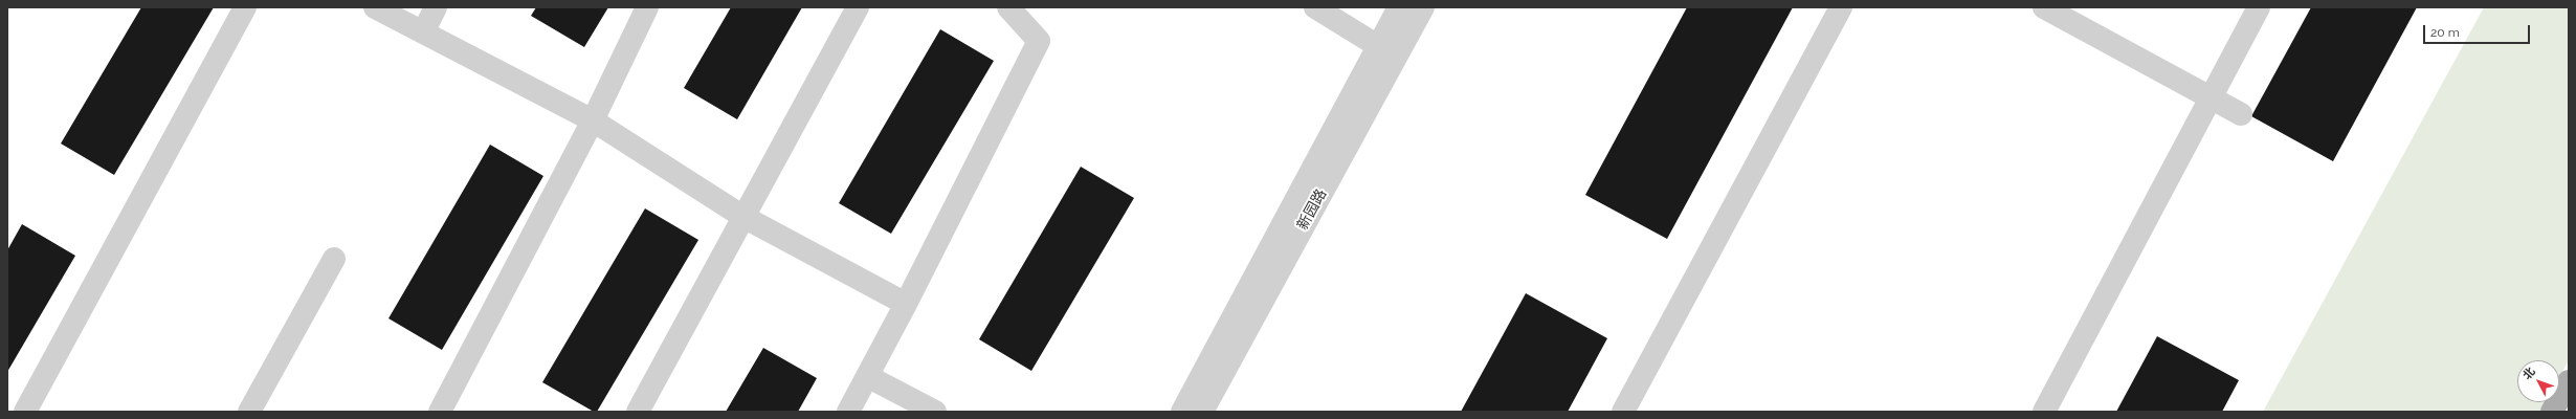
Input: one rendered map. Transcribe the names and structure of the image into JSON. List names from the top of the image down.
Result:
{
  "streets": {
    "street": ["新园路"]
  },
  "scale_bar": "20 m",
  "north": "top left"
}
